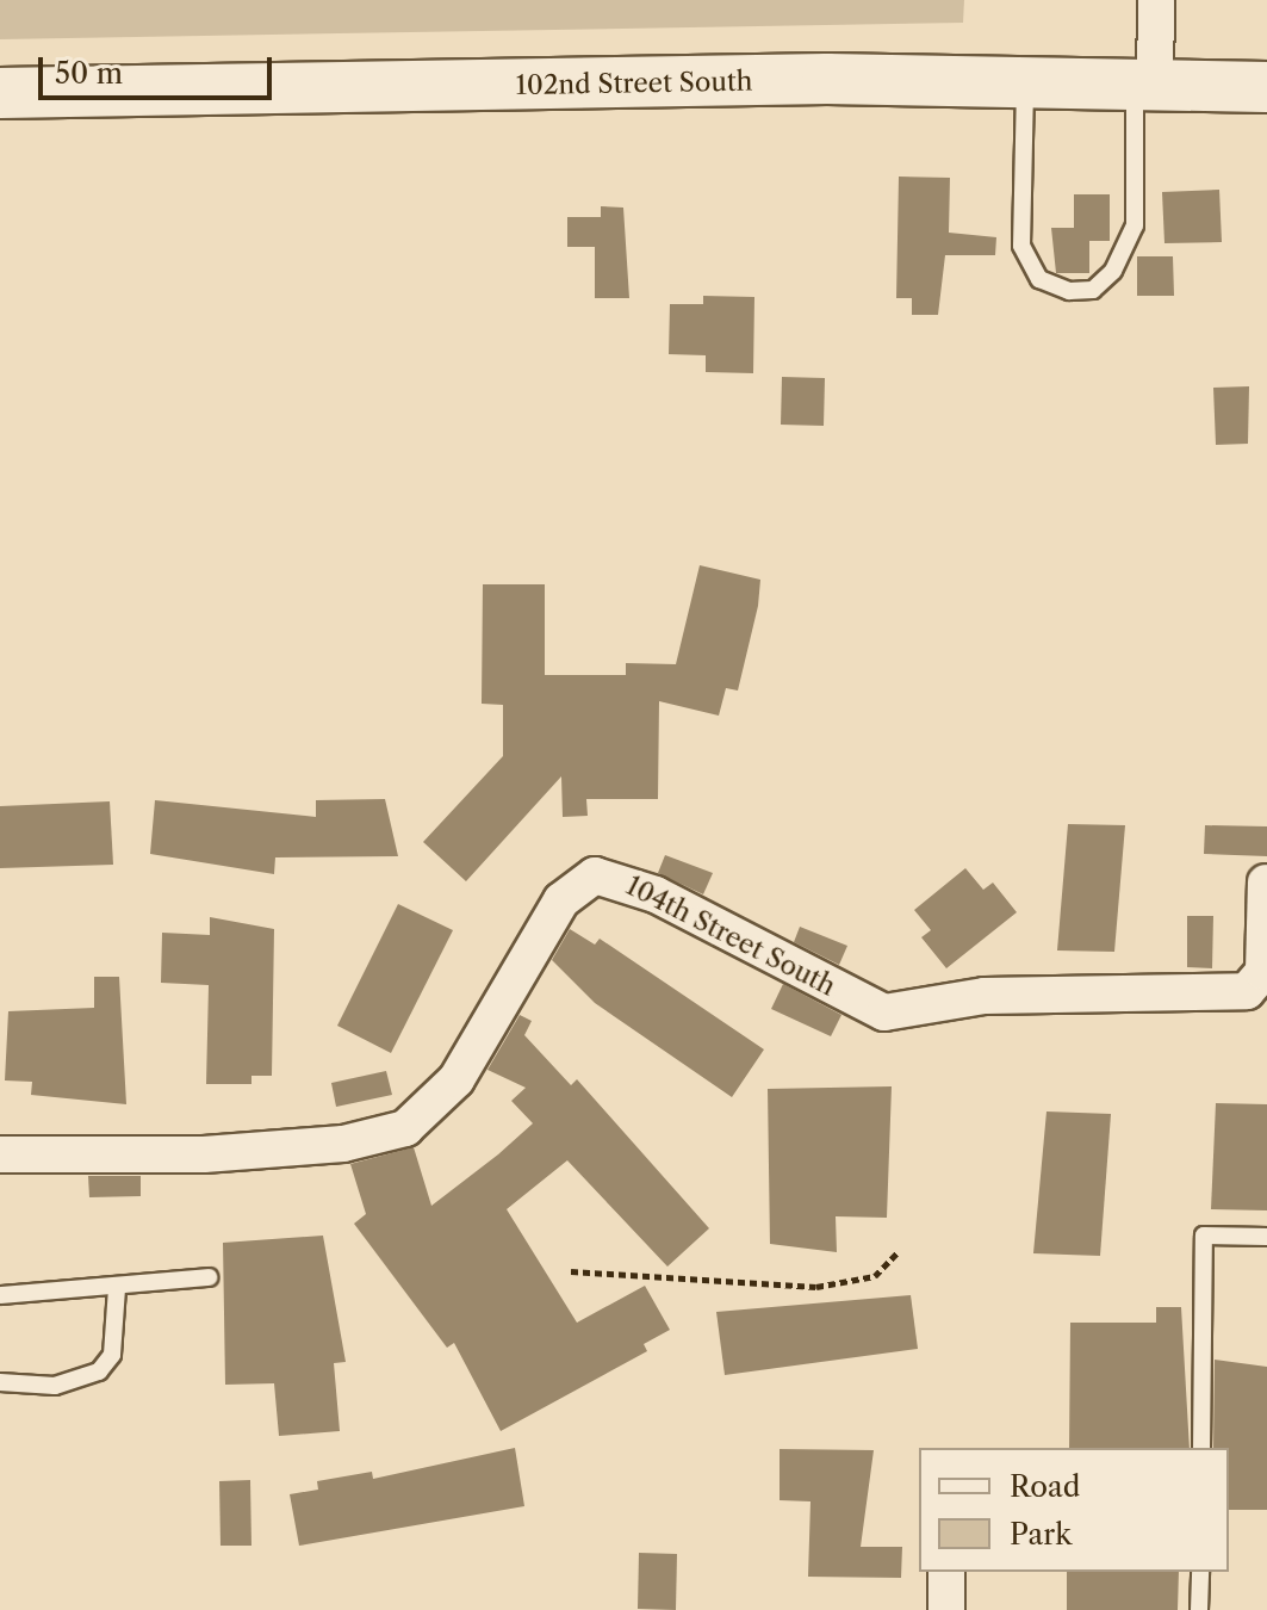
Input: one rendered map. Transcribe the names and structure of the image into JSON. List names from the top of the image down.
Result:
{
  "streets": {
    "street": ["102nd Street South", "104th Street South"]
  },
  "legend": ["Road", "Park"],
  "scale_bar": "50 m"
}
